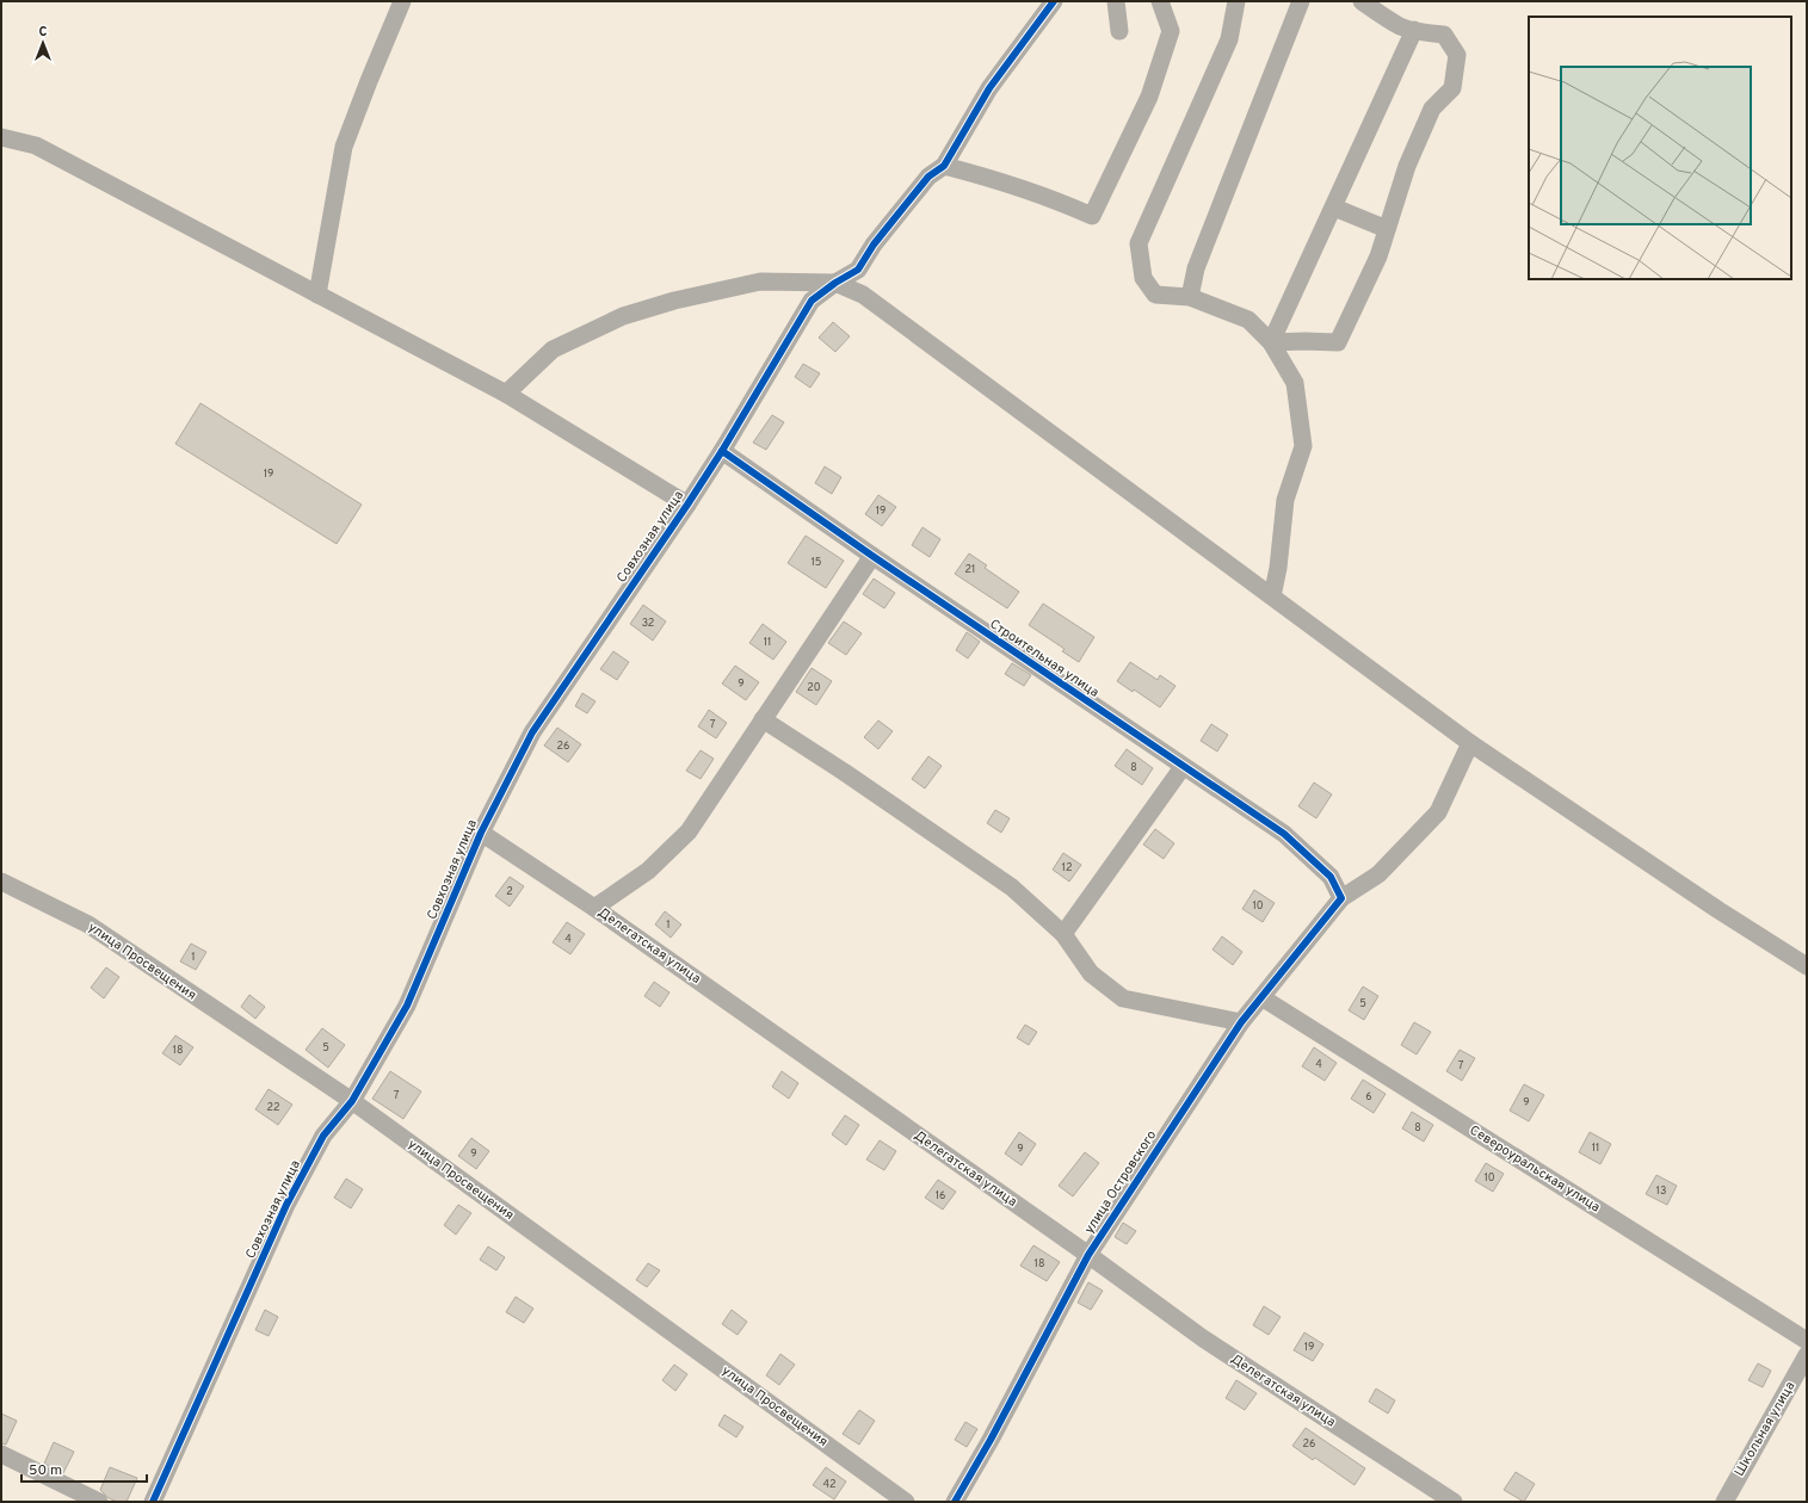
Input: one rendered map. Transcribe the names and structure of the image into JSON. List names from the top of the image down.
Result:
{
  "streets": {
    "street": [
      "Совхозная улица",
      "Строительная улица",
      "Делегатская улица",
      "улица Просвещения",
      "Североуральская улица",
      "улица Островского",
      "Школьная улица"
    ]
  },
  "crossings": [
    ["Совхозная улица", "Строительная улица"],
    ["Совхозная улица", "Делегатская улица"],
    ["Совхозная улица", "улица Просвещения"],
    ["Строительная улица", "улица Островского"],
    ["Делегатская улица", "улица Островского"],
    ["Североуральская улица", "улица Островского"]
  ],
  "house_numbers": [
    "19",
    "19",
    "15",
    "21",
    "32",
    "11",
    "9",
    "20",
    "7",
    "26",
    "8",
    "12",
    "2",
    "10",
    "1",
    "4",
    "1",
    "5",
    "5",
    "18",
    "4",
    "7",
    "7",
    "6",
    "9",
    "22",
    "8",
    "11",
    "9",
    "9",
    "10",
    "13",
    "16",
    "18",
    "19",
    "26",
    "42"
  ],
  "scale_bar": "50 m",
  "north": "top"
}
